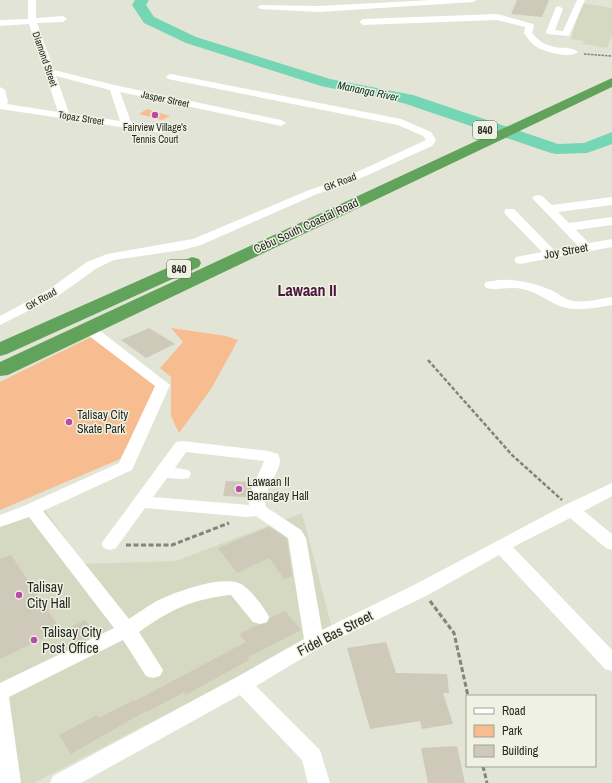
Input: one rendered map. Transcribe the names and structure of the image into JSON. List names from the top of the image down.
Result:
{
  "streets": {
    "highway": ["840", "Cebu South Coastal Road"],
    "street": [
      "Diamond Street",
      "Jasper Street",
      "Topaz Street",
      "GK Road",
      "Joy Street",
      "Fidel Bas Street"
    ]
  },
  "crossings": [
    ["Diamond Street", "Jasper Street"],
    ["Diamond Street", "Topaz Street"]
  ],
  "districts": ["Lawaan II"],
  "water": ["Mananga River"],
  "places": [
    "Fairview Village's Tennis Court",
    "Talisay City Skate Park",
    "Lawaan II Barangay Hall",
    "Talisay City Hall",
    "Talisay City Post Office"
  ],
  "legend": ["Road", "Park", "Building"]
}
